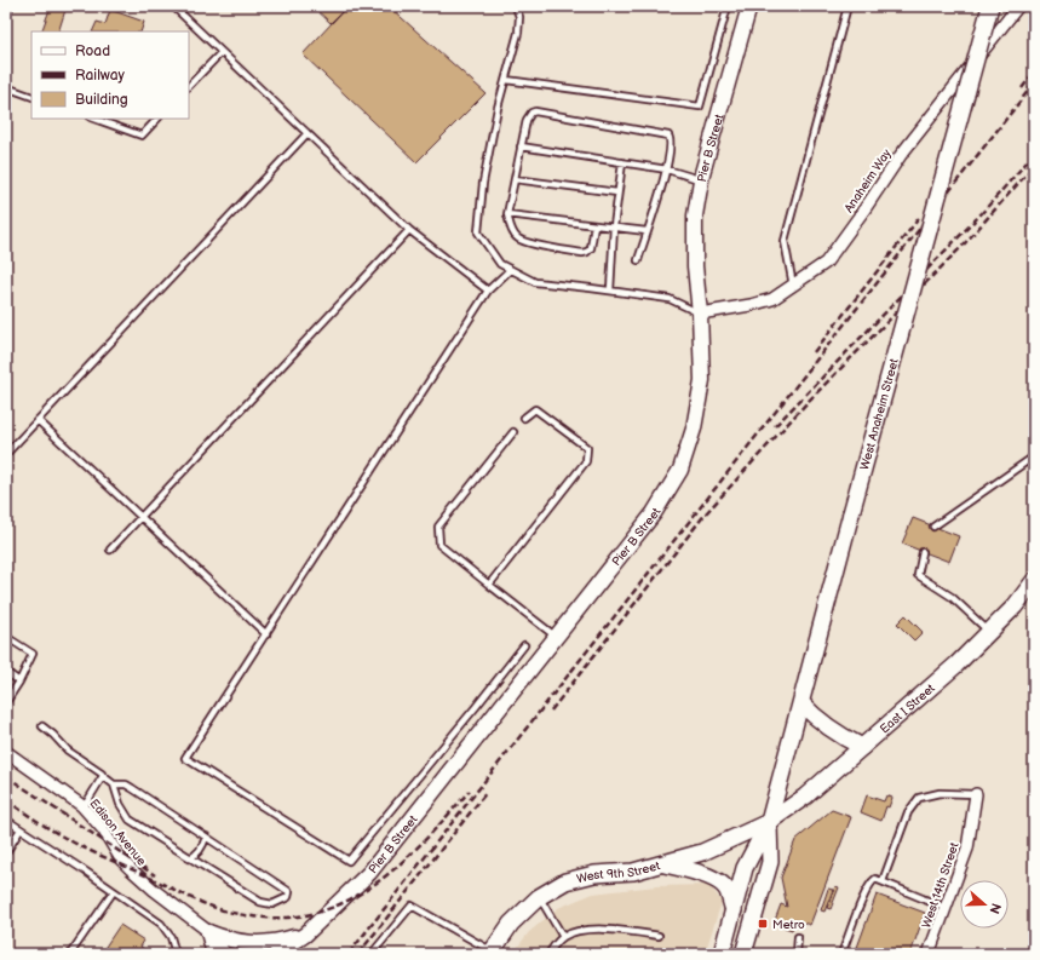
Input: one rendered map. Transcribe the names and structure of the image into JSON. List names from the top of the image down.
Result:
{
  "streets": {
    "main road": ["West Anaheim Street", "East I Street", "West 9th Street"],
    "street": [
      "Pier B Street",
      "Anaheim Way",
      "Edison Avenue",
      "West 14th Street"
    ]
  },
  "crossings": [
    ["Pier B Street", "Anaheim Way"],
    ["West Anaheim Street", "East I Street"],
    ["West Anaheim Street", "West 9th Street"],
    ["East I Street", "West 9th Street"]
  ],
  "places": {
    "transit": ["Metro"]
  },
  "legend": ["Road", "Railway", "Building"],
  "north": "right"
}
